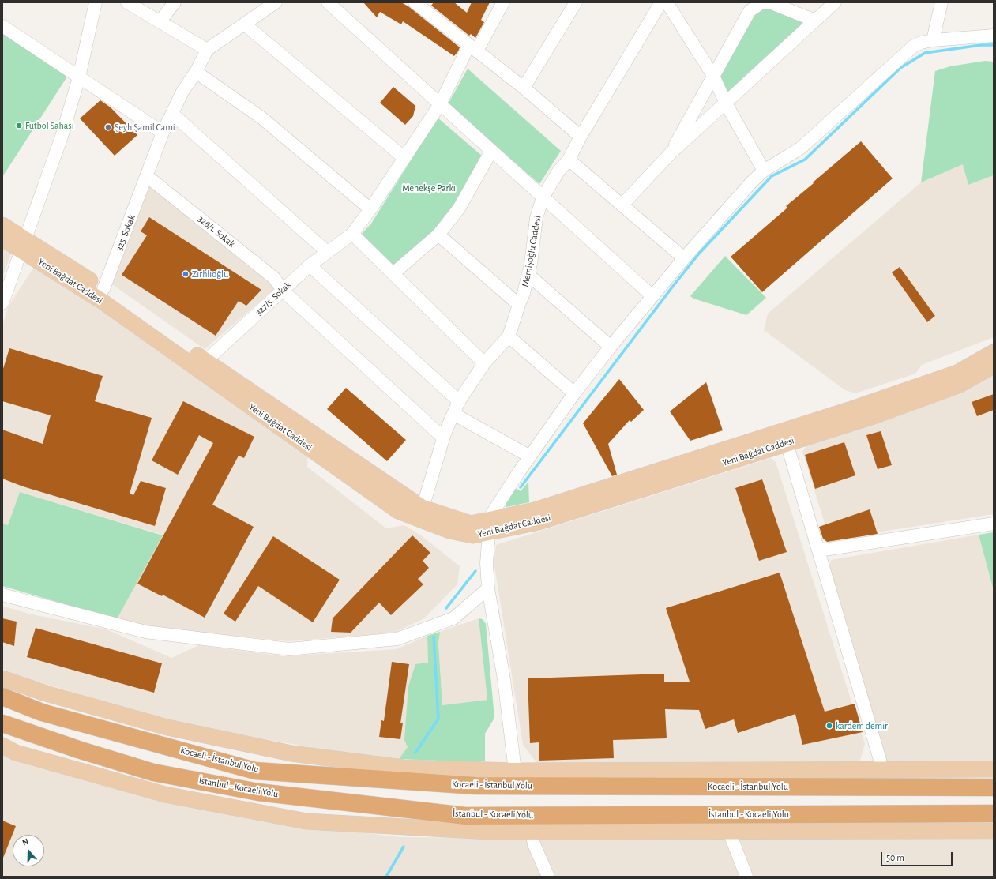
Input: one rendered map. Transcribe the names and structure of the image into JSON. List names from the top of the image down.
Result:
{
  "streets": {
    "highway": ["Kocaeli - İstanbul Yolu", "İstanbul - Kocaeli Yolu"],
    "main road": ["Yeni Bağdat Caddesi"],
    "street": [
      "326/1. Sokak",
      "325. Sokak",
      "Memişoğlu Caddesi",
      "327/5. Sokak"
    ]
  },
  "crossings": [
    ["326/1. Sokak", "325. Sokak"],
    ["326/1. Sokak", "Memişoğlu Caddesi"],
    ["326/1. Sokak", "327/5. Sokak"],
    ["325. Sokak", "Yeni Bağdat Caddesi"],
    ["Memişoğlu Caddesi", "Yeni Bağdat Caddesi"],
    ["Yeni Bağdat Caddesi", "327/5. Sokak"]
  ],
  "parks": ["Menekşe Parkı"],
  "places": [
    "Futbol Sahası",
    "Şeyh Şamil Cami",
    "Zırhlıoğlu",
    "kardem demir"
  ],
  "scale_bar": "50 m",
  "north": "top"
}
